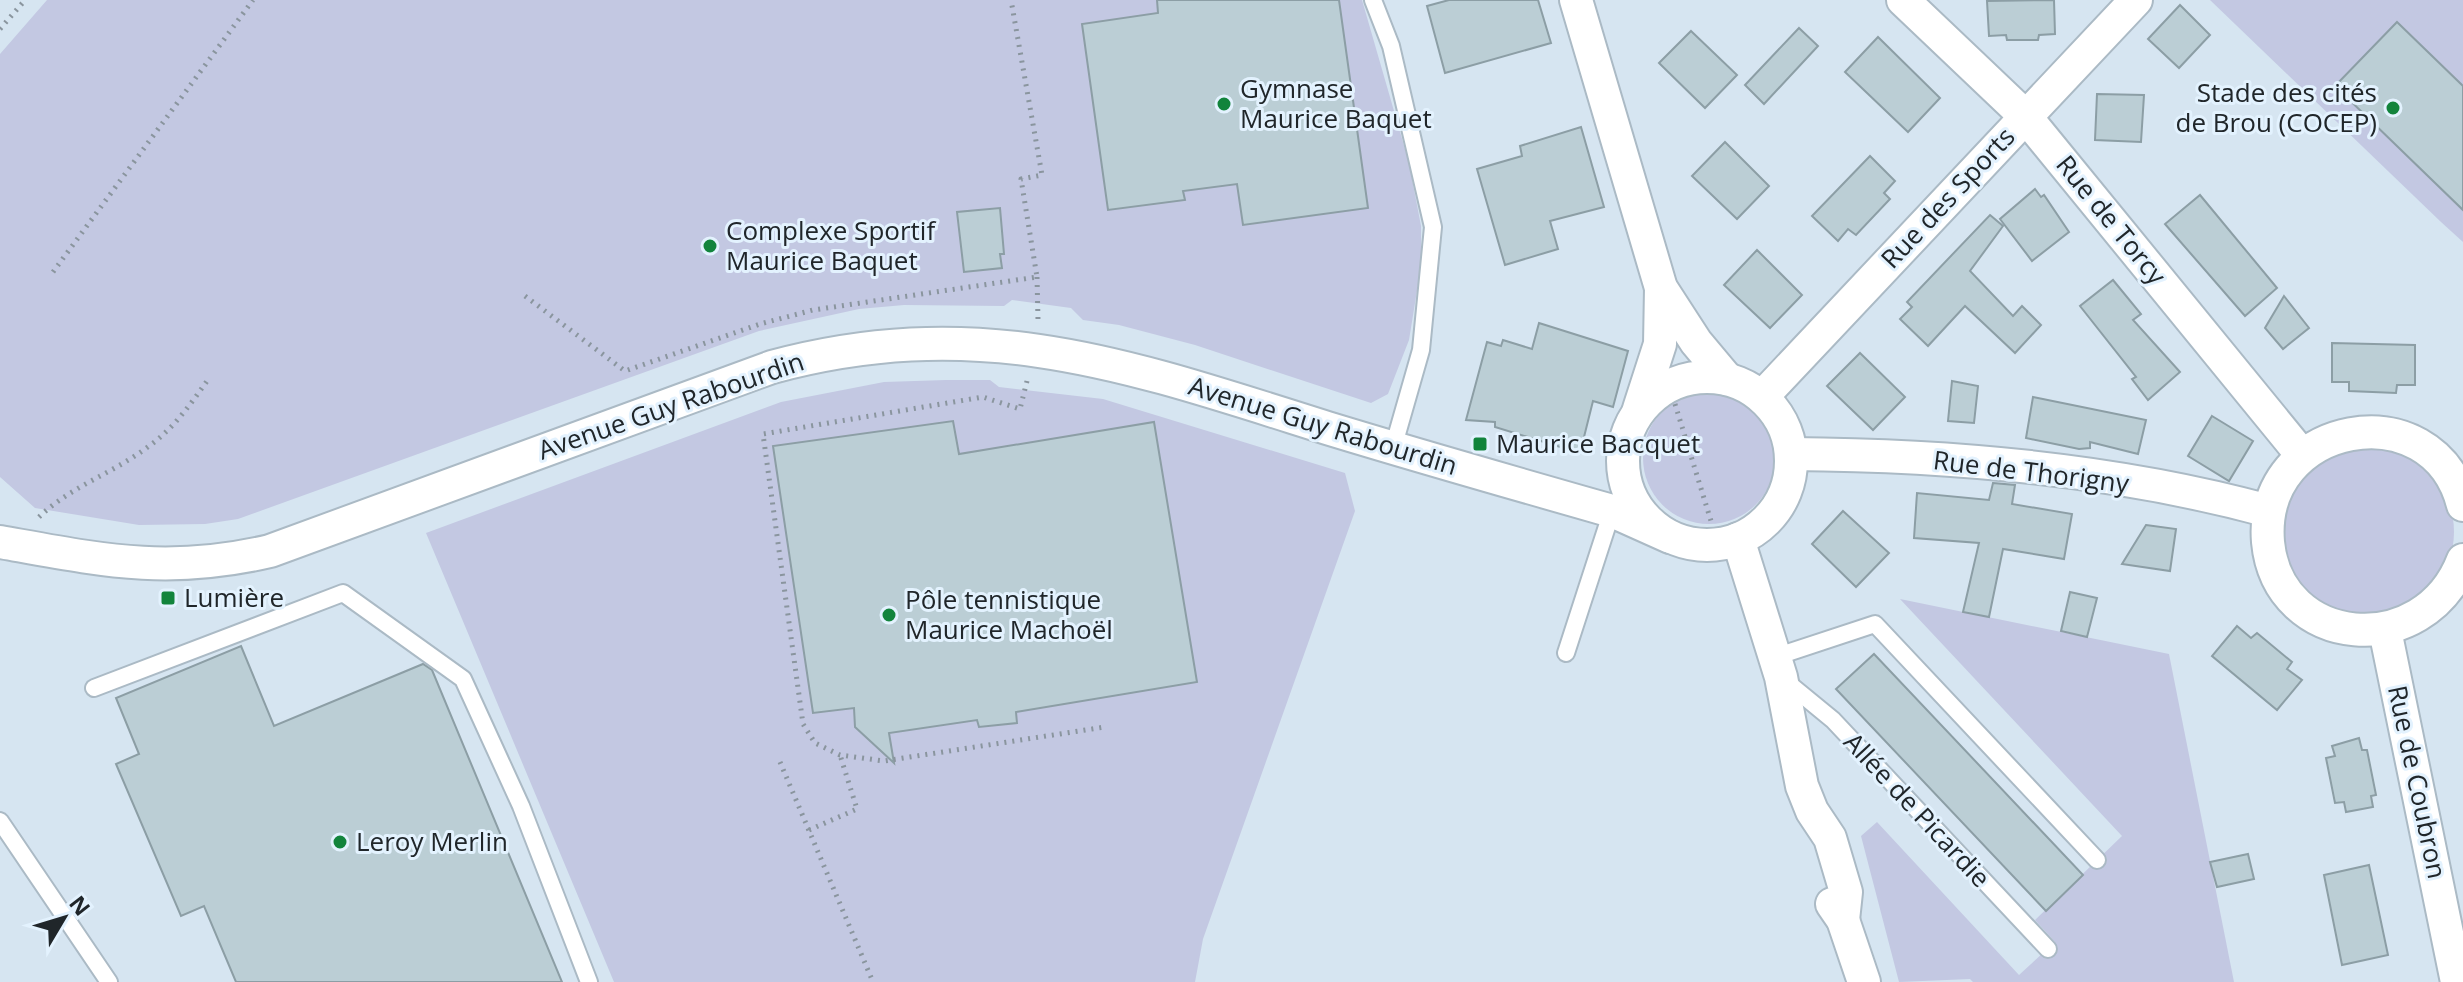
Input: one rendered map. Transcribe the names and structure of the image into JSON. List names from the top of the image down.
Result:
{
  "streets": {
    "street": [
      "Rue des Sports",
      "Rue de Torcy",
      "Avenue Guy Rabourdin",
      "Rue de Thorigny",
      "Rue de Coubron"
    ],
    "lane": ["Allée de Picardie"]
  },
  "crossings": [
    ["Rue des Sports", "Rue de Torcy"]
  ],
  "places": {
    "other": [
      "Gymnase Maurice Baquet",
      "Stade des cités de Brou (COCEP)",
      "Complexe Sportif Maurice Baquet",
      "Pôle tennistique Maurice Machoël",
      "Leroy Merlin"
    ],
    "transit": ["Maurice Bacquet", "Lumière"]
  },
  "north": "top right"
}
